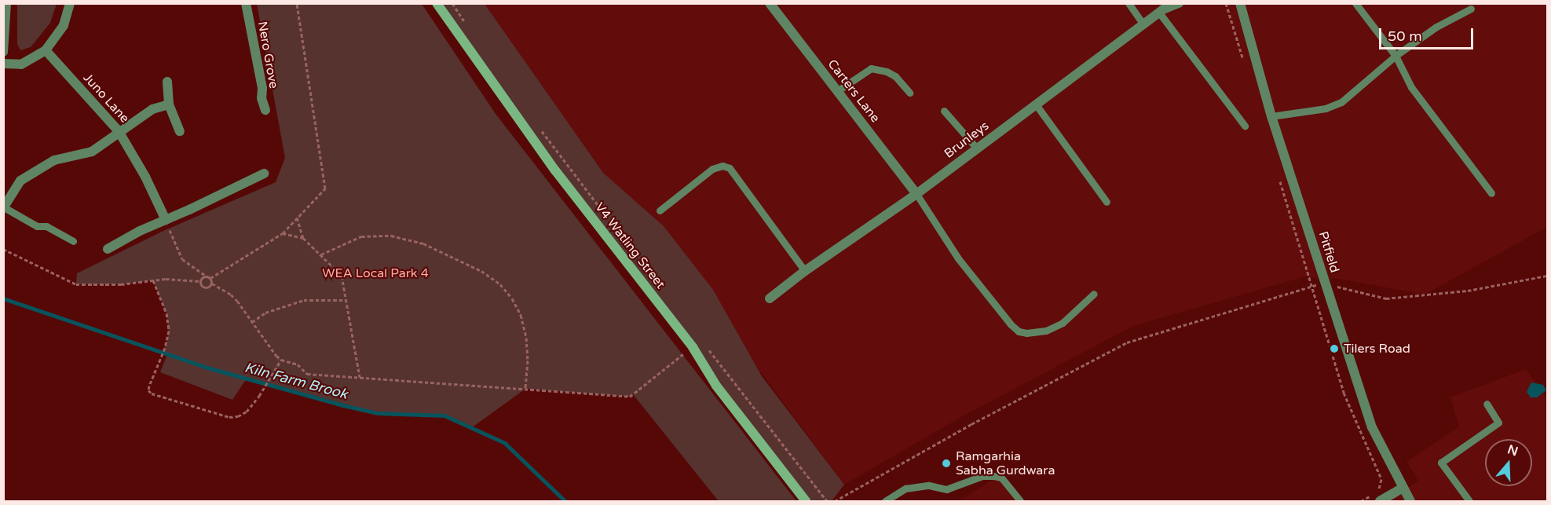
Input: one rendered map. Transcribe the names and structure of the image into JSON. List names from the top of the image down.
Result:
{
  "streets": {
    "street": [
      "Nero Grove",
      "Carters Lane",
      "Juno Lane",
      "Brunleys",
      "V4 Watling Street",
      "Pitfield"
    ]
  },
  "crossings": [
    ["Carters Lane", "Brunleys"]
  ],
  "water": ["Kiln Farm Brook"],
  "parks": ["WEA Local Park 4"],
  "places": ["Tilers Road", "Ramgarhia Sabha Gurdwara"],
  "scale_bar": "50 m",
  "north": "top"
}
